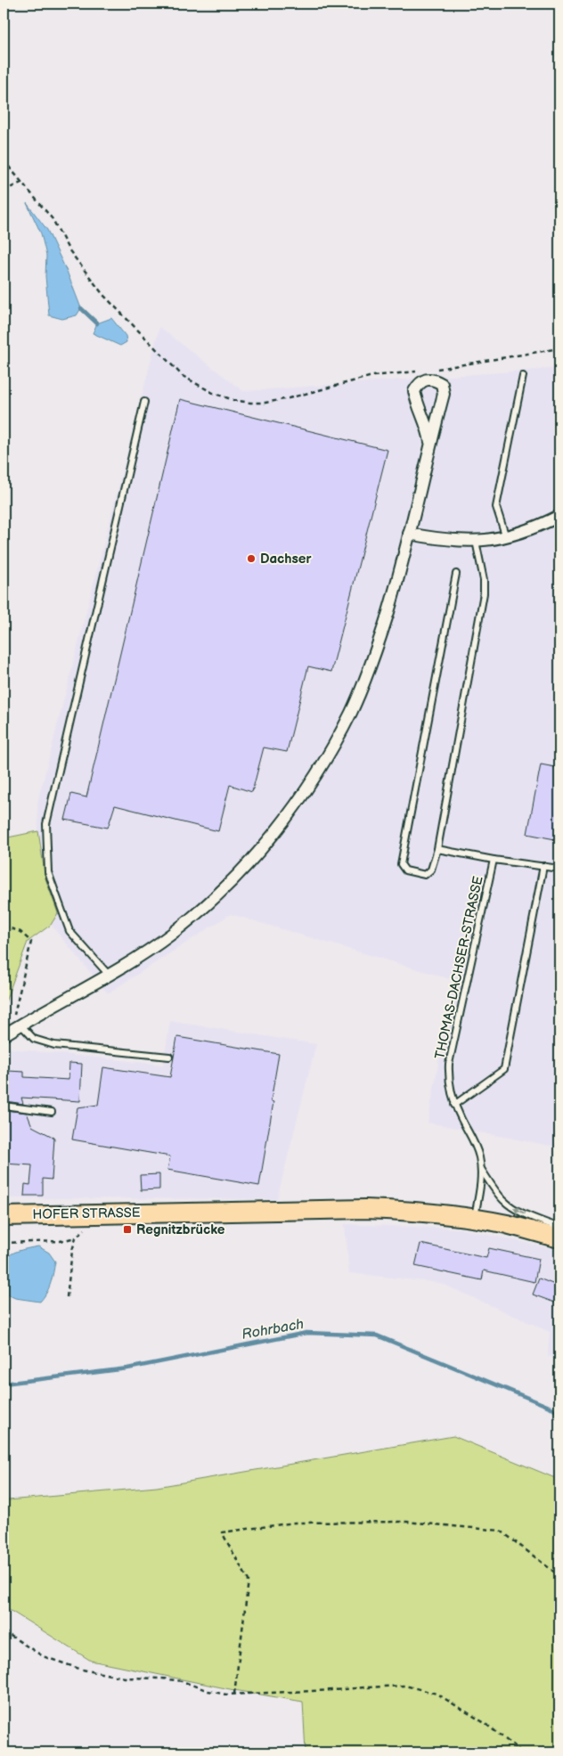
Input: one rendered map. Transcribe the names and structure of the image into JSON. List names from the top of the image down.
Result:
{
  "streets": {
    "main road": ["HOFER STRASSE"],
    "lane": ["THOMAS-DACHSER-STRASSE"]
  },
  "water": ["Rohrbach"],
  "places": {
    "other": ["Dachser"],
    "transit": ["Regnitzbrücke"]
  }
}
